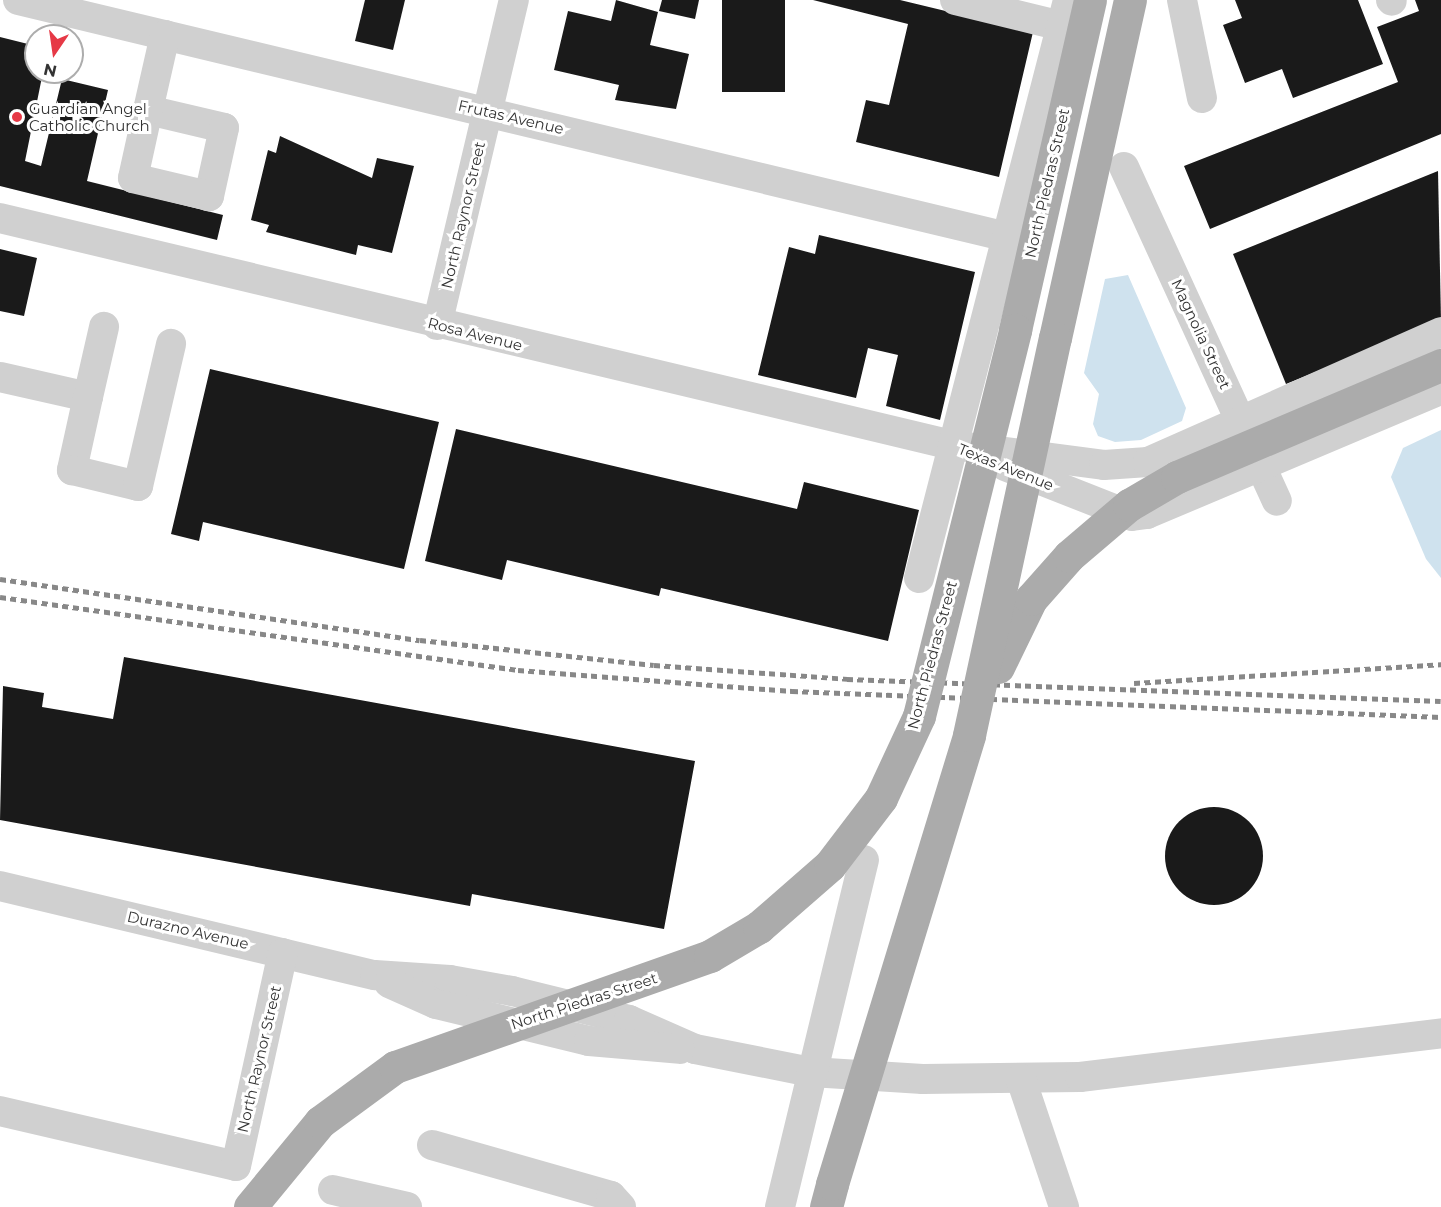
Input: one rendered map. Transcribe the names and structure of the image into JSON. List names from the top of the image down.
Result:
{
  "streets": {
    "main road": ["North Piedras Street"],
    "street": [
      "Frutas Avenue",
      "North Raynor Street",
      "Rosa Avenue",
      "Magnolia Street",
      "Texas Avenue",
      "Durazno Avenue"
    ]
  },
  "crossings": [
    ["Frutas Avenue", "North Piedras Street"],
    ["Frutas Avenue", "North Raynor Street"],
    ["North Piedras Street", "Rosa Avenue"],
    ["North Piedras Street", "Texas Avenue"],
    ["North Raynor Street", "Rosa Avenue"],
    ["North Raynor Street", "Durazno Avenue"],
    ["Rosa Avenue", "Texas Avenue"],
    ["Magnolia Street", "Texas Avenue"]
  ],
  "places": ["Guardian Angel Catholic Church"],
  "north": "bottom"
}
